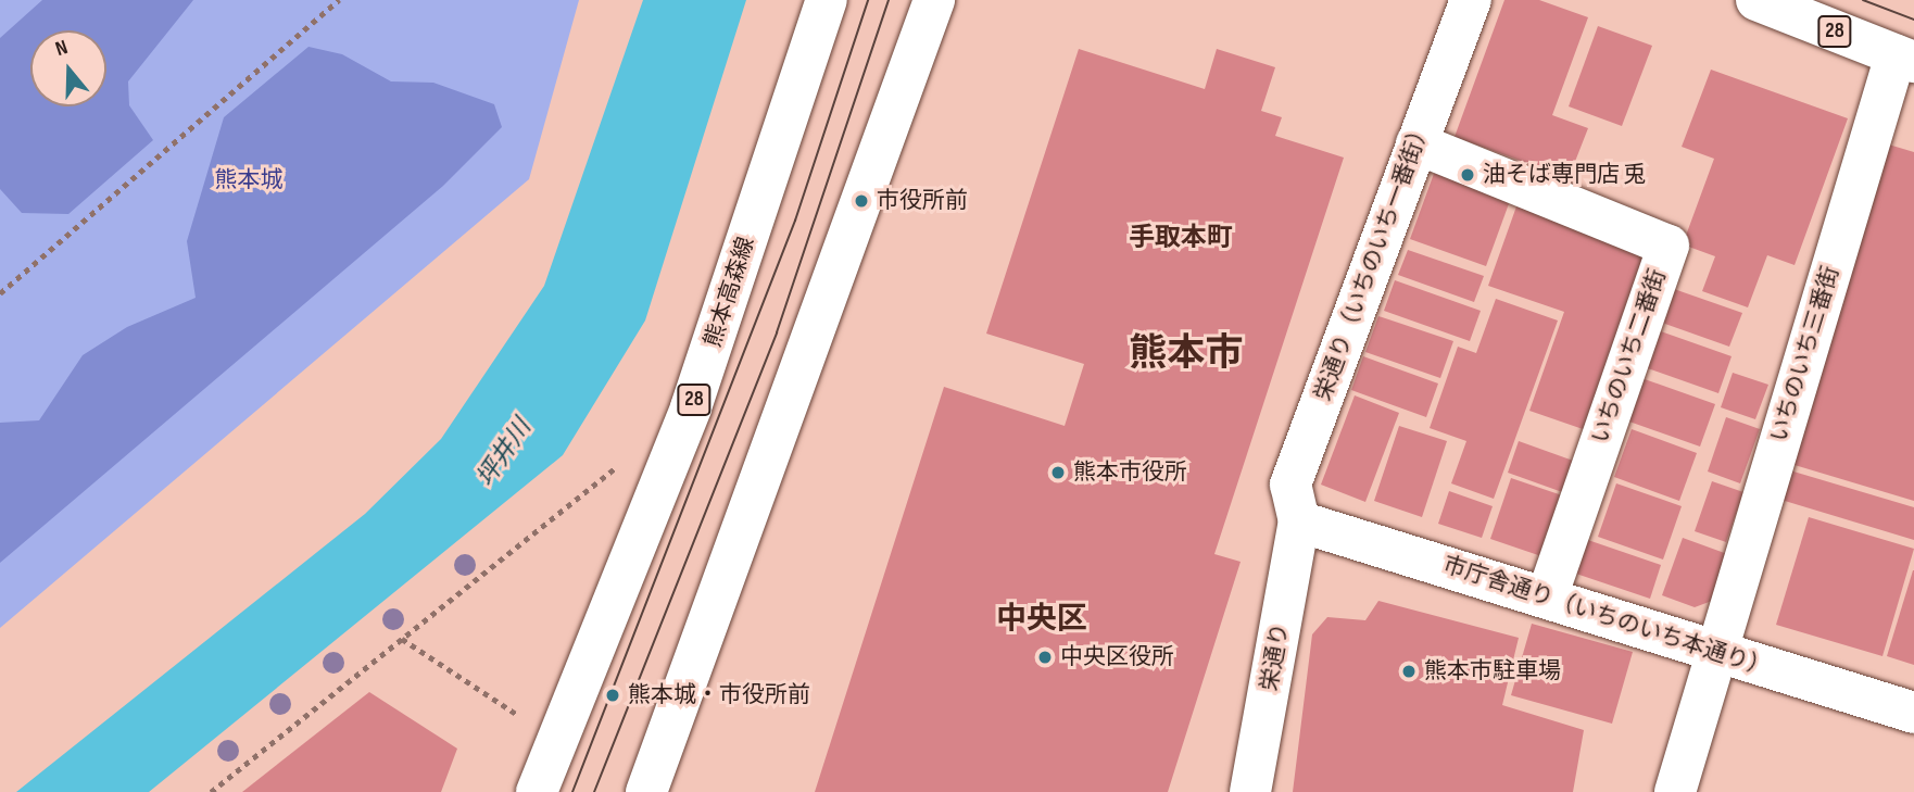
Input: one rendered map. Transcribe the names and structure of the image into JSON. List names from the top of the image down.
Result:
{
  "streets": {
    "street": [
      "28",
      "栄通り（いちのいち一番街）",
      "熊本高森線",
      "いちのいち三番街",
      "いちのいち二番街",
      "市庁舎通り（いちのいち本通り）",
      "栄通り"
    ]
  },
  "crossings": [
    ["28", "いちのいち三番街"],
    ["栄通り（いちのいち一番街）", "いちのいち二番街"],
    ["栄通り（いちのいち一番街）", "市庁舎通り（いちのいち本通り）"],
    ["栄通り（いちのいち一番街）", "栄通り"],
    ["いちのいち三番街", "市庁舎通り（いちのいち本通り）"],
    ["いちのいち二番街", "市庁舎通り（いちのいち本通り）"],
    ["市庁舎通り（いちのいち本通り）", "栄通り"]
  ],
  "districts": ["手取本町", "熊本市", "中央区"],
  "water": ["坪井川"],
  "parks": ["熊本城"],
  "places": [
    "油そば専門店 兎",
    "市役所前",
    "熊本市役所",
    "中央区役所",
    "熊本市駐車場",
    "熊本城・市役所前"
  ],
  "north": "top"
}
